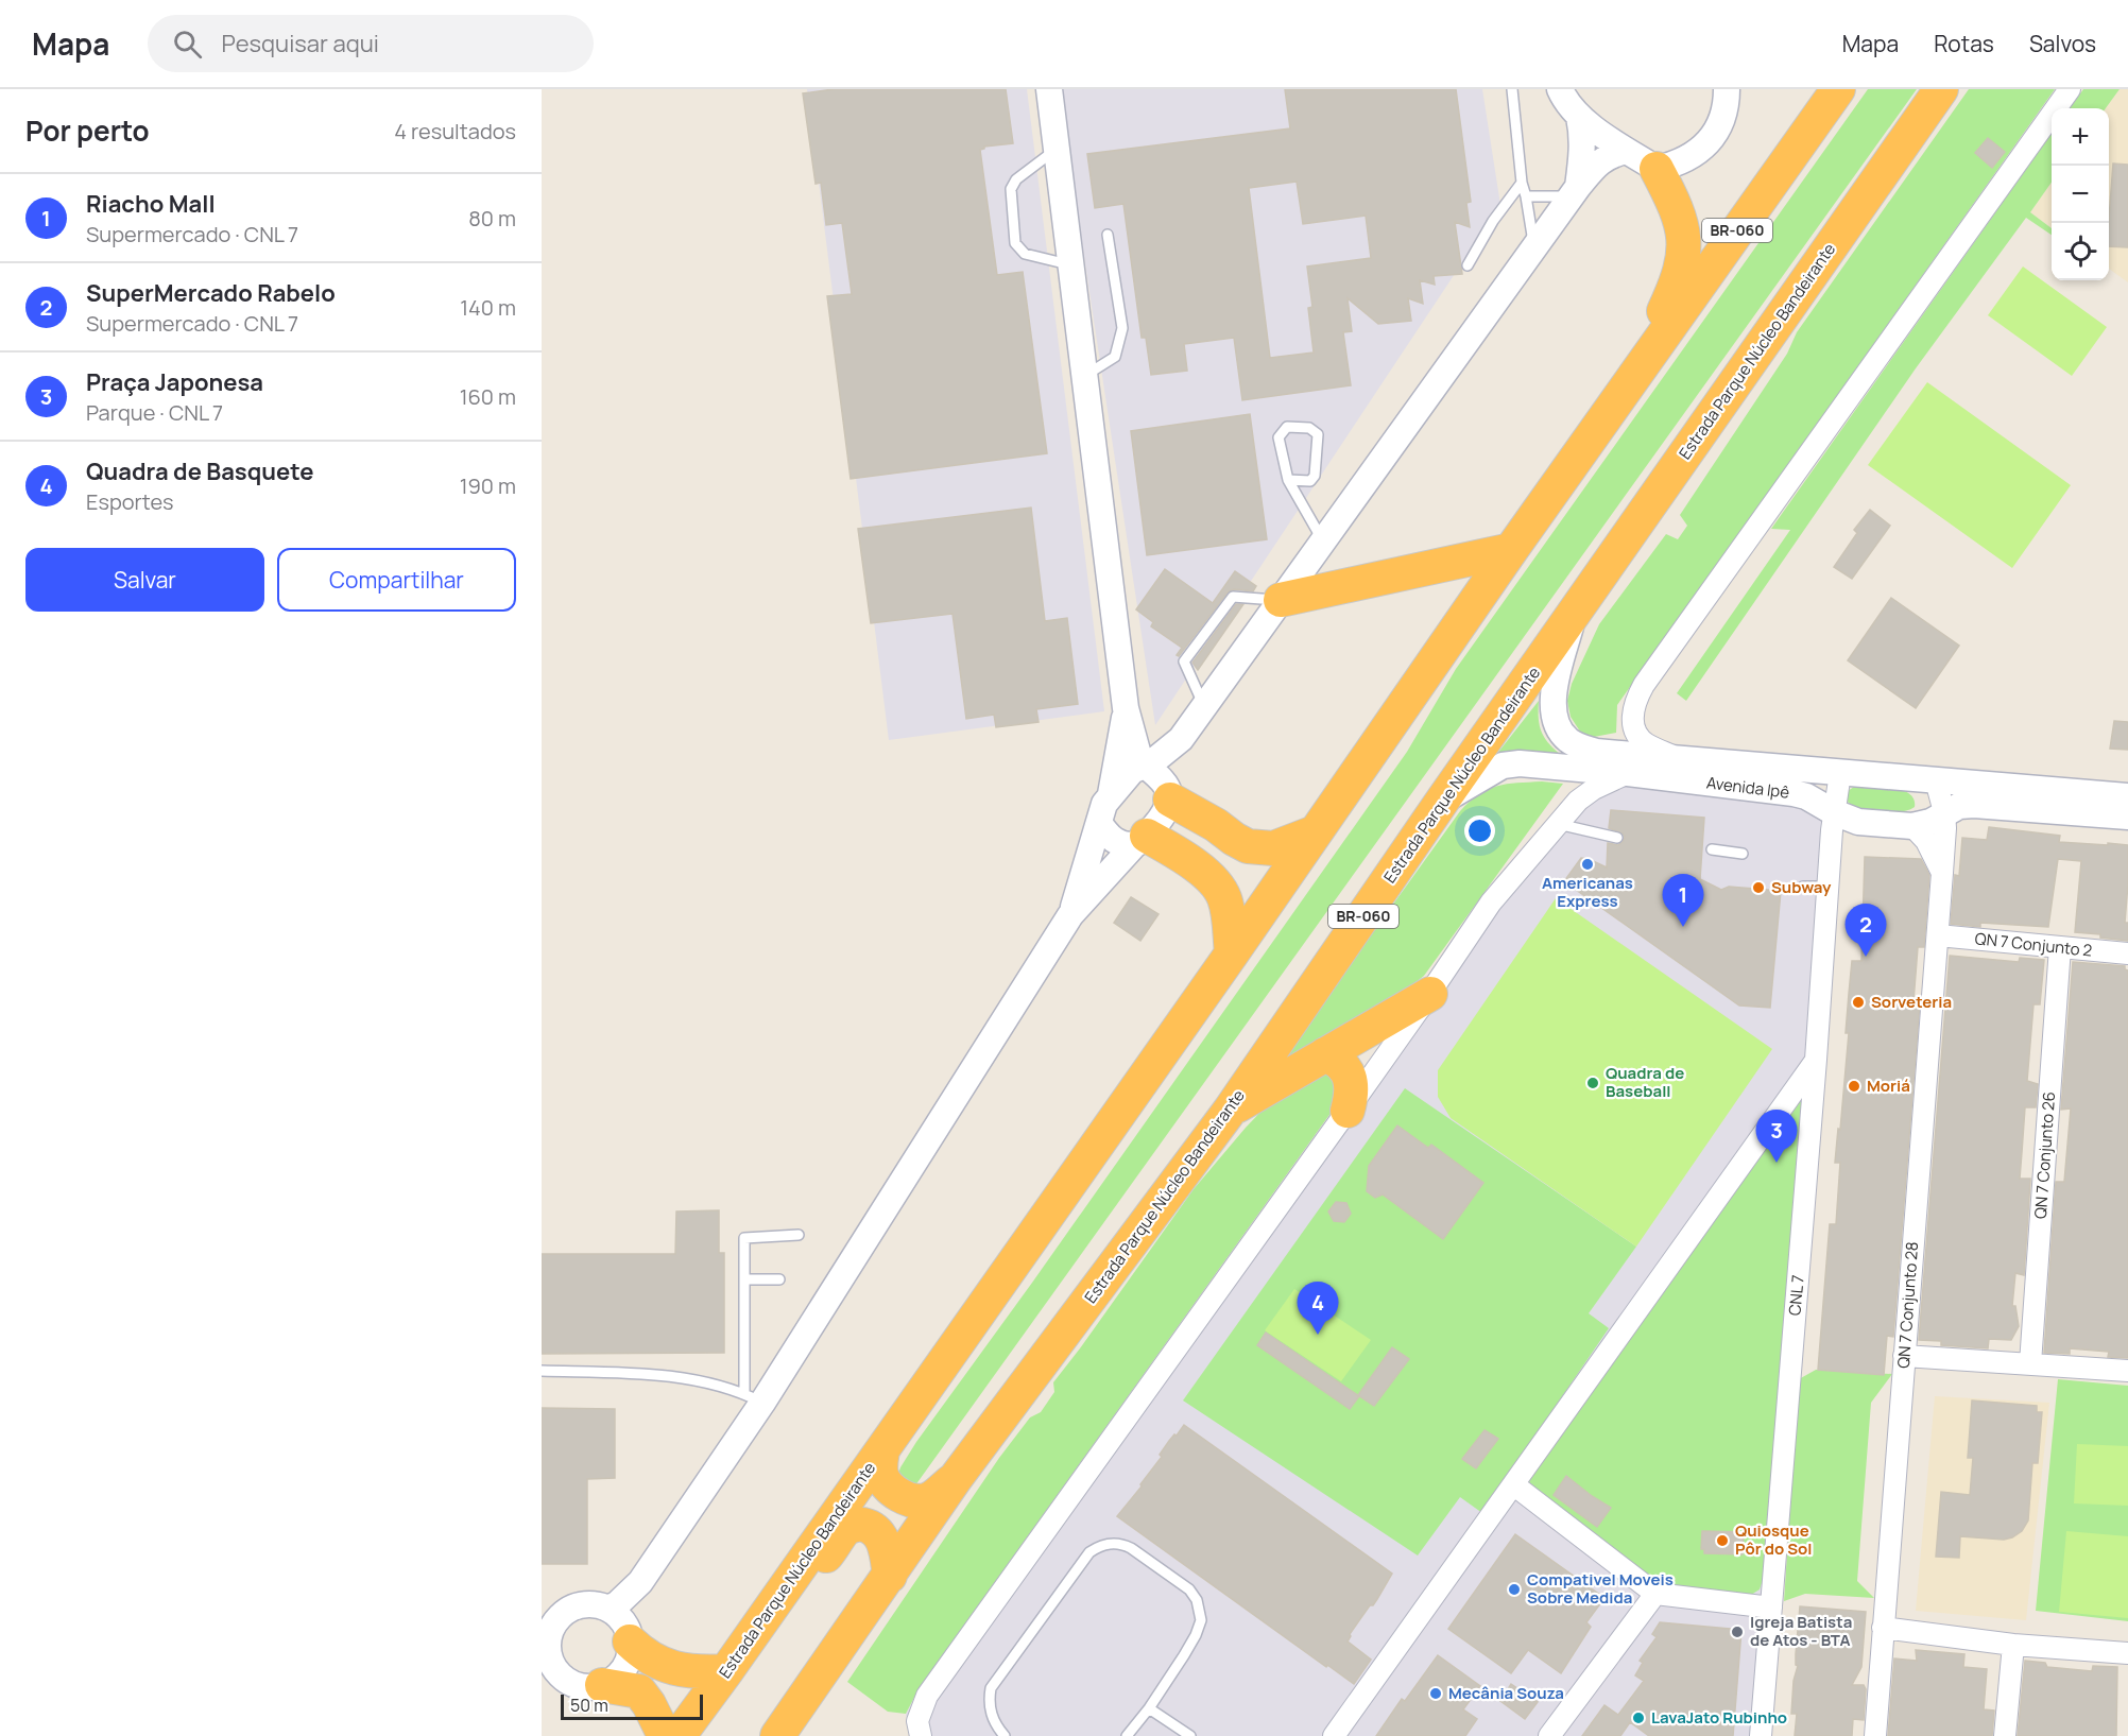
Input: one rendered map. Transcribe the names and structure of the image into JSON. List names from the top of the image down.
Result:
{
  "streets": {
    "highway": ["BR-060", "Estrada Parque Núcleo Bandeirante"],
    "street": [
      "Avenida Ipê",
      "QN 7 Conjunto 2",
      "QN 7 Conjunto 26",
      "CNL 7",
      "QN 7 Conjunto 28"
    ]
  },
  "crossings": [
    ["Estrada Parque Núcleo Bandeirante", "Avenida Ipê"],
    ["Avenida Ipê", "CNL 7"],
    ["Avenida Ipê", "QN 7 Conjunto 28"],
    ["QN 7 Conjunto 2", "QN 7 Conjunto 26"],
    ["QN 7 Conjunto 2", "QN 7 Conjunto 28"]
  ],
  "places": [
    "Americanas Express",
    "Subway",
    "Sorveteria",
    "Quadra de Baseball",
    "Moriá",
    "Quiosque Pôr do Sol",
    "Compativel Moveis Sobre Medida",
    "Igreja Batista de Atos - BTA",
    "Mecânia Souza",
    "LavaJato Rubinho"
  ],
  "scale_bar": "50 m",
  "page": {
    "header": "Mapa",
    "search": "Pesquisar aqui",
    "nav": ["Mapa", "Rotas", "Salvos"],
    "heading": ["Por perto", "4 resultados"],
    "map_buttons": ["+", "−"],
    "list": [
      {
        "mark": "1",
        "name": "Riacho Mall",
        "note": "Supermercado · CNL 7",
        "value": "80 m"
      },
      {
        "mark": "2",
        "name": "SuperMercado Rabelo",
        "note": "Supermercado · CNL 7",
        "value": "140 m"
      },
      {
        "mark": "3",
        "name": "Praça Japonesa",
        "note": "Parque · CNL 7",
        "value": "160 m"
      },
      {
        "mark": "4",
        "name": "Quadra de Basquete",
        "note": "Esportes",
        "value": "190 m"
      }
    ],
    "buttons": ["Salvar", "Compartilhar"],
    "pins": [
      "1",
      "2",
      "3",
      "4"
    ],
    "scale": "50 m"
  }
}
